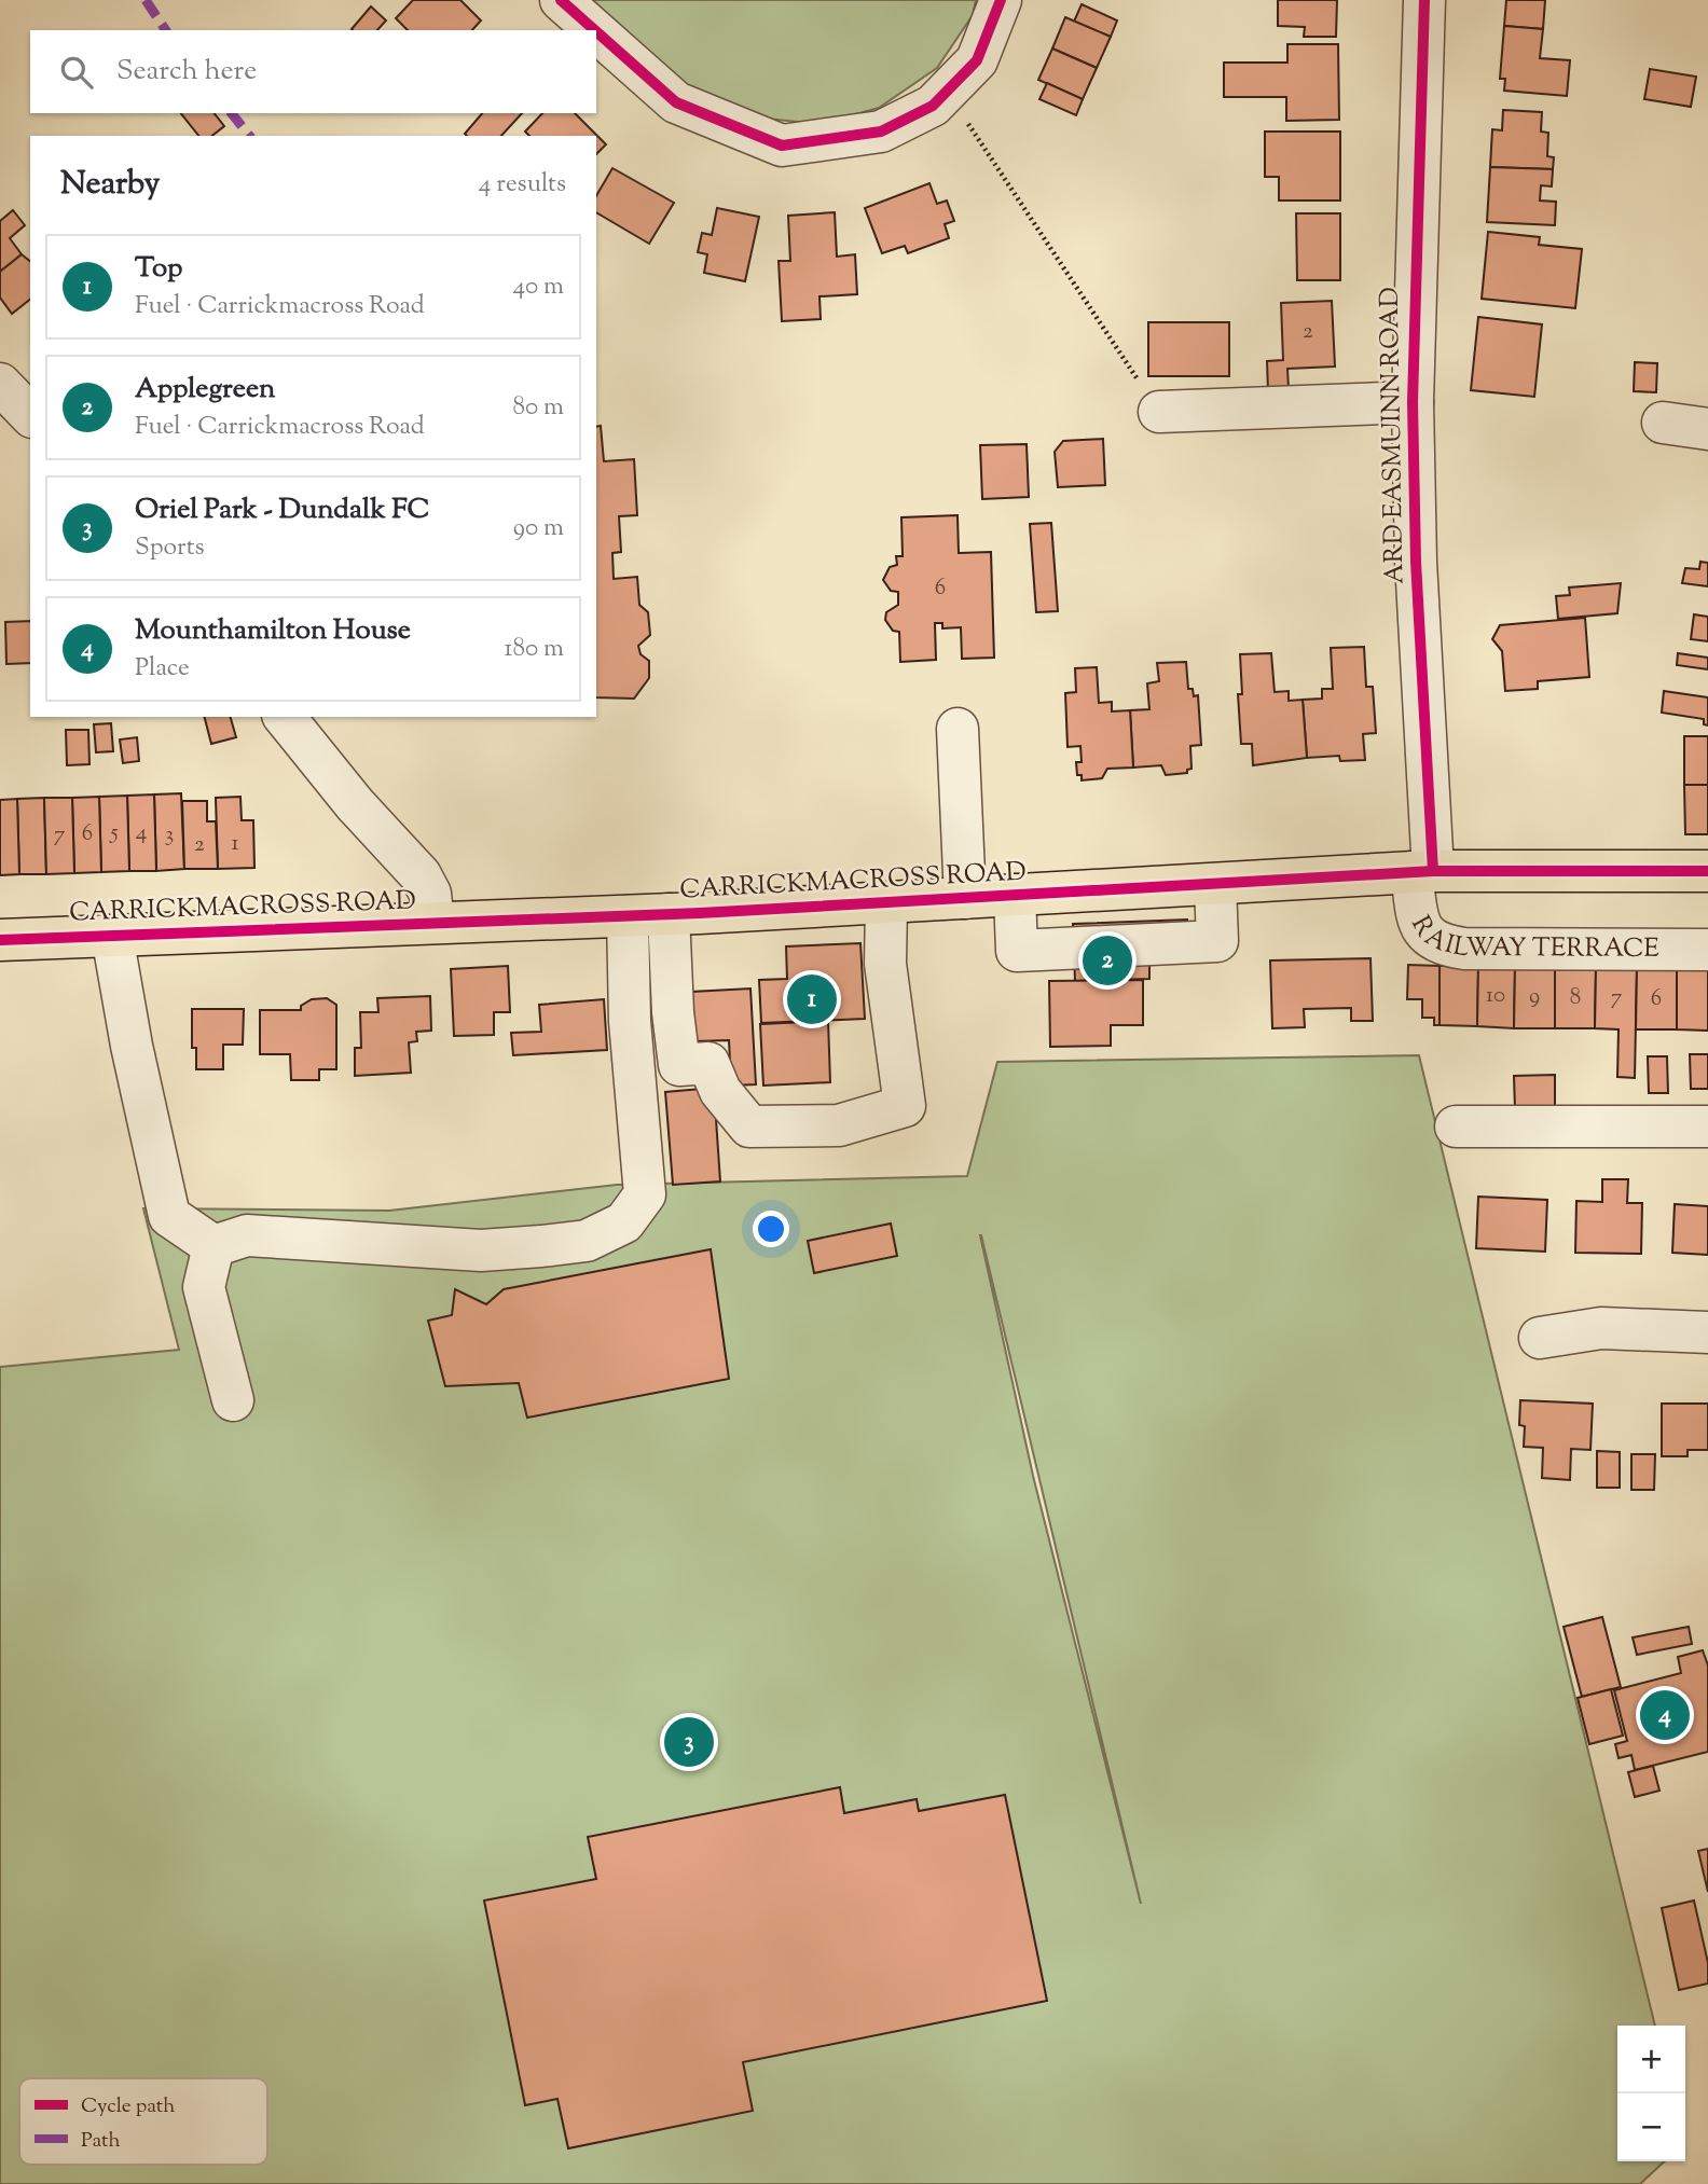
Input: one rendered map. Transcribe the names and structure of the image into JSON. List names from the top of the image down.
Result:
{
  "streets": {
    "main road": ["CARRICKMACROSS ROAD"],
    "street": ["ARD EASMUINN ROAD", "RAILWAY TERRACE"]
  },
  "crossings": [
    ["ARD EASMUINN ROAD", "CARRICKMACROSS ROAD"],
    ["ARD EASMUINN ROAD", "RAILWAY TERRACE"],
    ["CARRICKMACROSS ROAD", "RAILWAY TERRACE"]
  ],
  "house_numbers": [
    "2",
    "6",
    "5",
    "4",
    "6",
    "7",
    "3",
    "1",
    "2",
    "10",
    "9",
    "8",
    "7",
    "6"
  ],
  "legend": ["Cycle path", "Path"],
  "page": {
    "search": "Search here",
    "heading": ["Nearby", "4 results"],
    "list": [
      {
        "mark": "1",
        "name": "Top",
        "note": "Fuel · Carrickmacross Road",
        "value": "40 m"
      },
      {
        "mark": "2",
        "name": "Applegreen",
        "note": "Fuel · Carrickmacross Road",
        "value": "80 m"
      },
      {
        "mark": "3",
        "name": "Oriel Park - Dundalk FC",
        "note": "Sports",
        "value": "90 m"
      },
      {
        "mark": "4",
        "name": "Mounthamilton House",
        "note": "Place",
        "value": "180 m"
      }
    ],
    "pins": [
      "2",
      "1",
      "4",
      "3"
    ],
    "map_buttons": ["+", "−"]
  }
}
